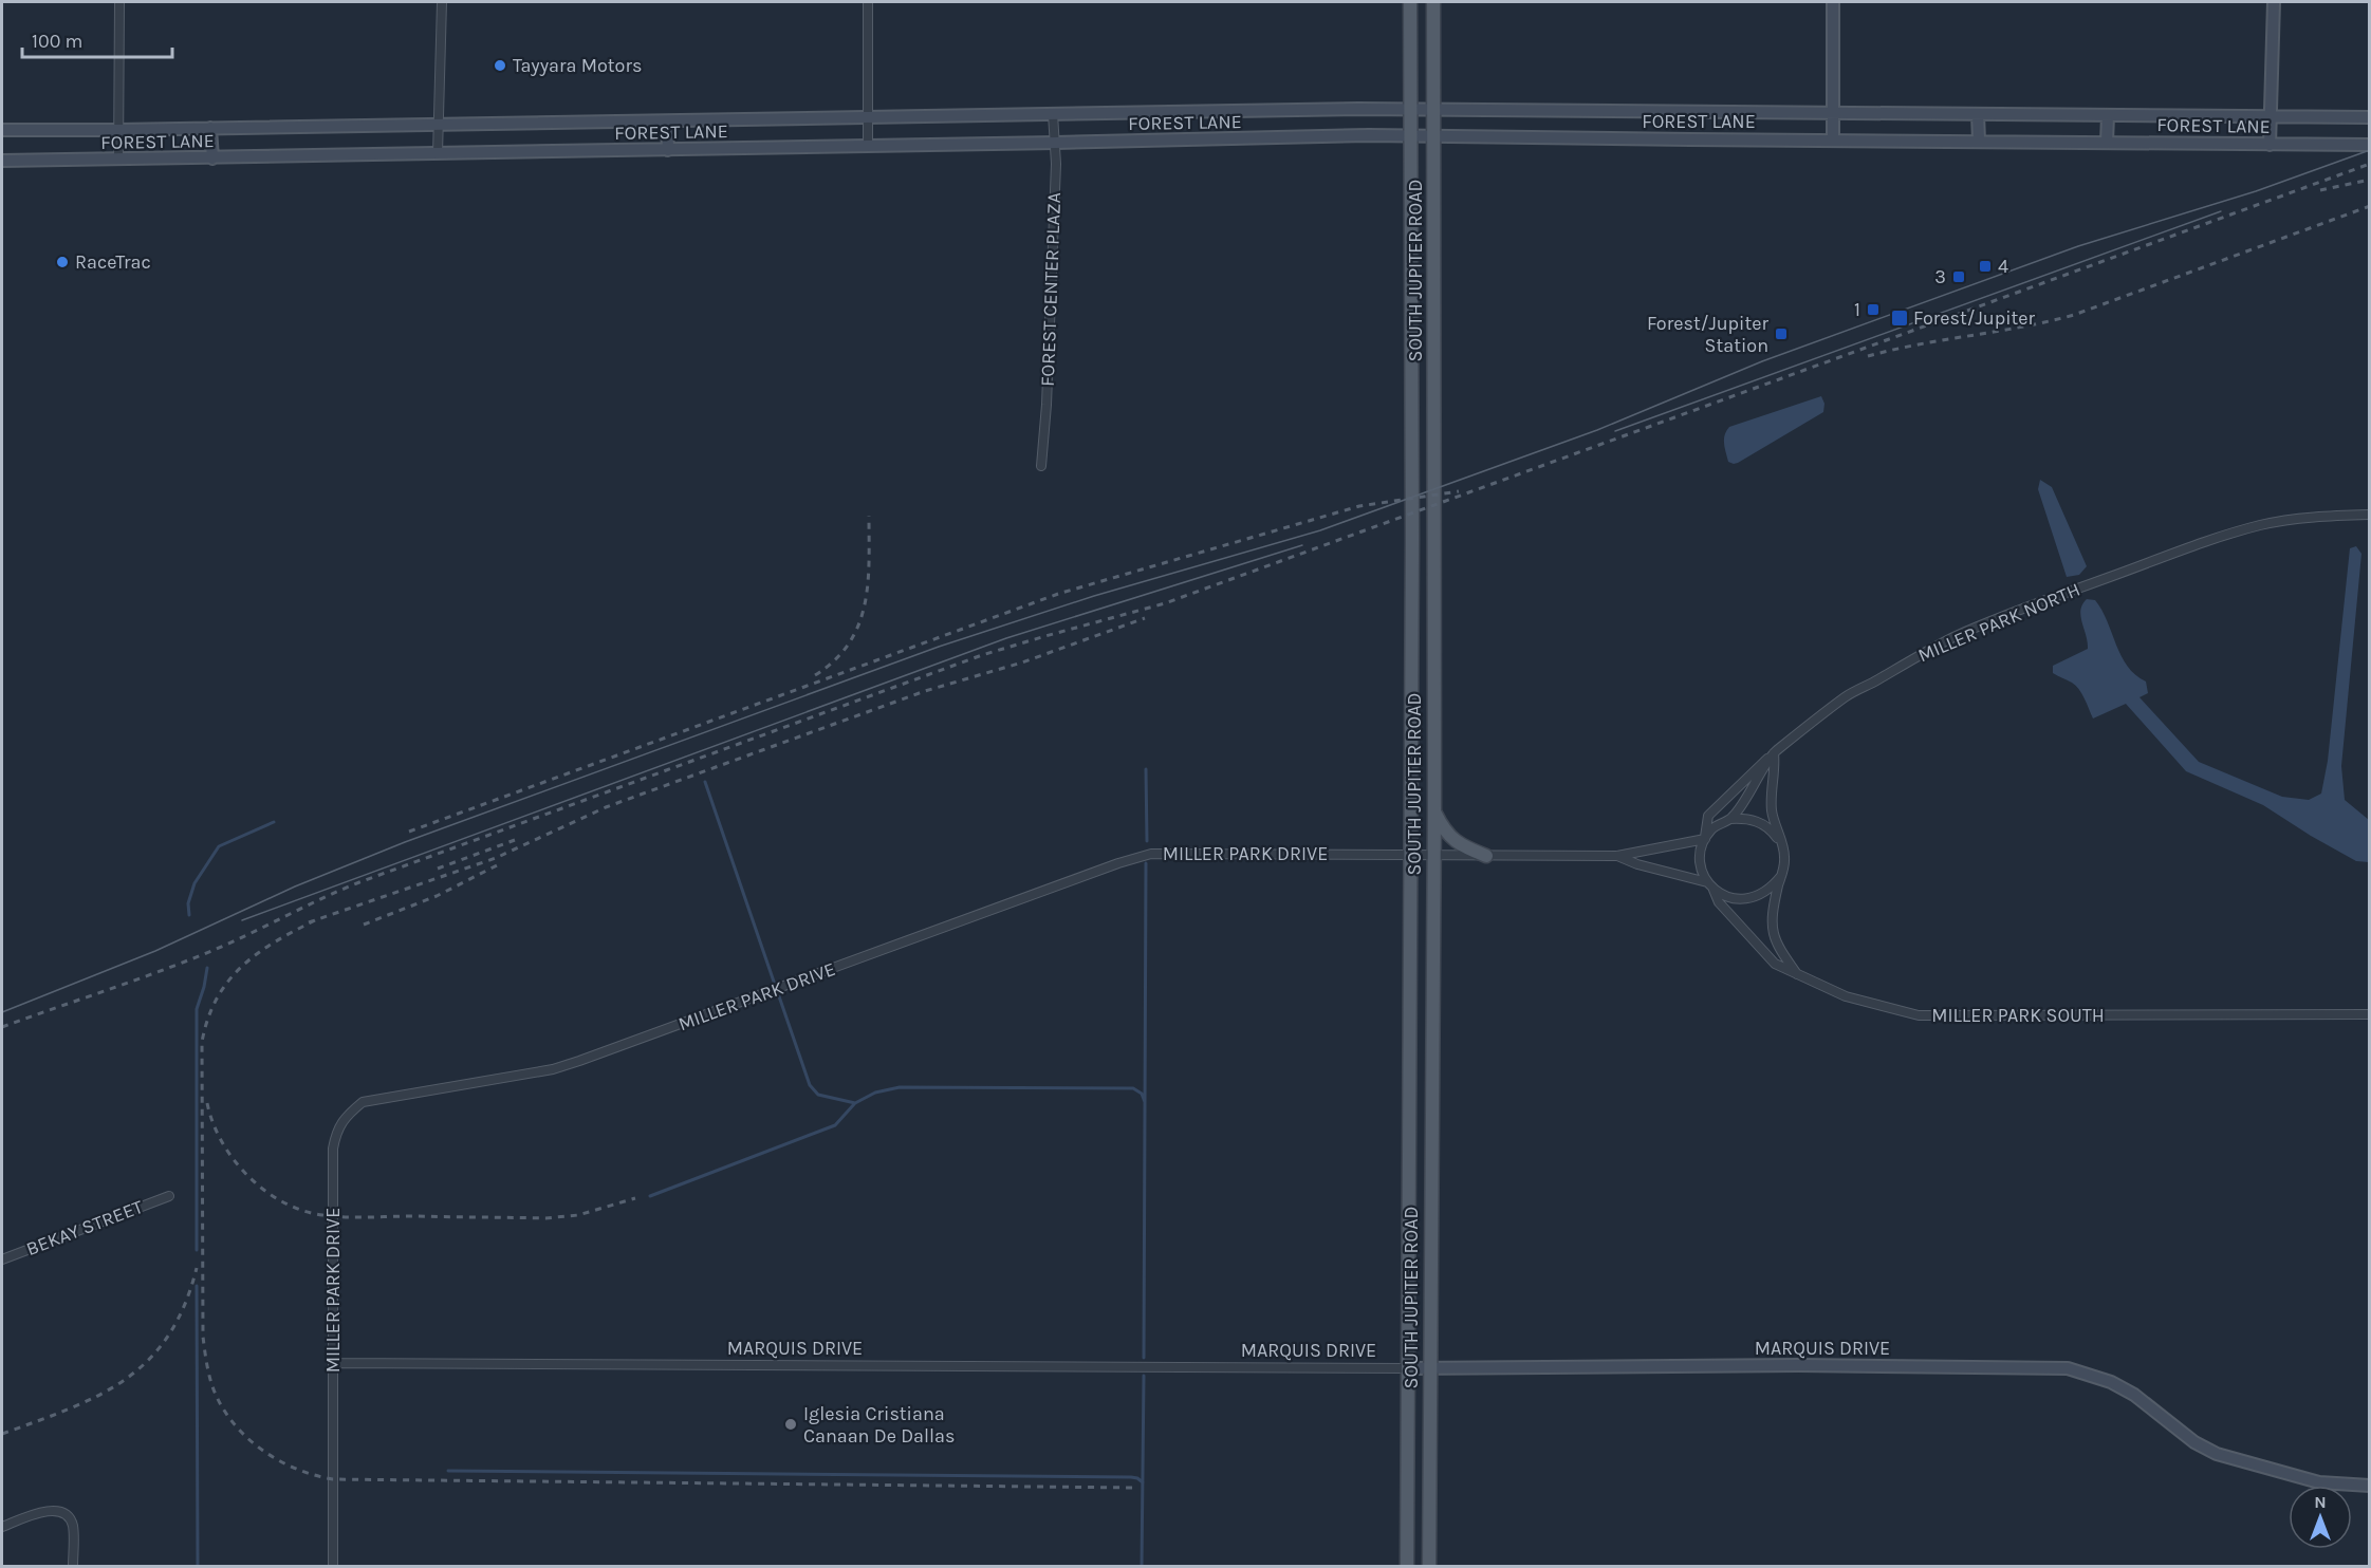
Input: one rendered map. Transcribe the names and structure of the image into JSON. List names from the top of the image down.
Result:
{
  "streets": {
    "main road": ["FOREST LANE", "SOUTH JUPITER ROAD", "MARQUIS DRIVE"],
    "street": [
      "FOREST CENTER PLAZA",
      "MILLER PARK NORTH",
      "MILLER PARK DRIVE",
      "MILLER PARK SOUTH",
      "BEKAY STREET"
    ]
  },
  "crossings": [
    ["FOREST LANE", "SOUTH JUPITER ROAD"],
    ["FOREST LANE", "FOREST CENTER PLAZA"],
    ["SOUTH JUPITER ROAD", "MILLER PARK DRIVE"],
    ["SOUTH JUPITER ROAD", "MARQUIS DRIVE"],
    ["MILLER PARK NORTH", "MILLER PARK DRIVE"],
    ["MILLER PARK NORTH", "MILLER PARK SOUTH"],
    ["MILLER PARK DRIVE", "MARQUIS DRIVE"]
  ],
  "places": {
    "other": ["Tayyara Motors", "RaceTrac", "Iglesia Cristiana Canaan De Dallas"],
    "transit": [
      "4",
      "3",
      "1",
      "Forest/Jupiter",
      "Forest/Jupiter Station"
    ]
  },
  "scale_bar": "100 m",
  "north": "top"
}
